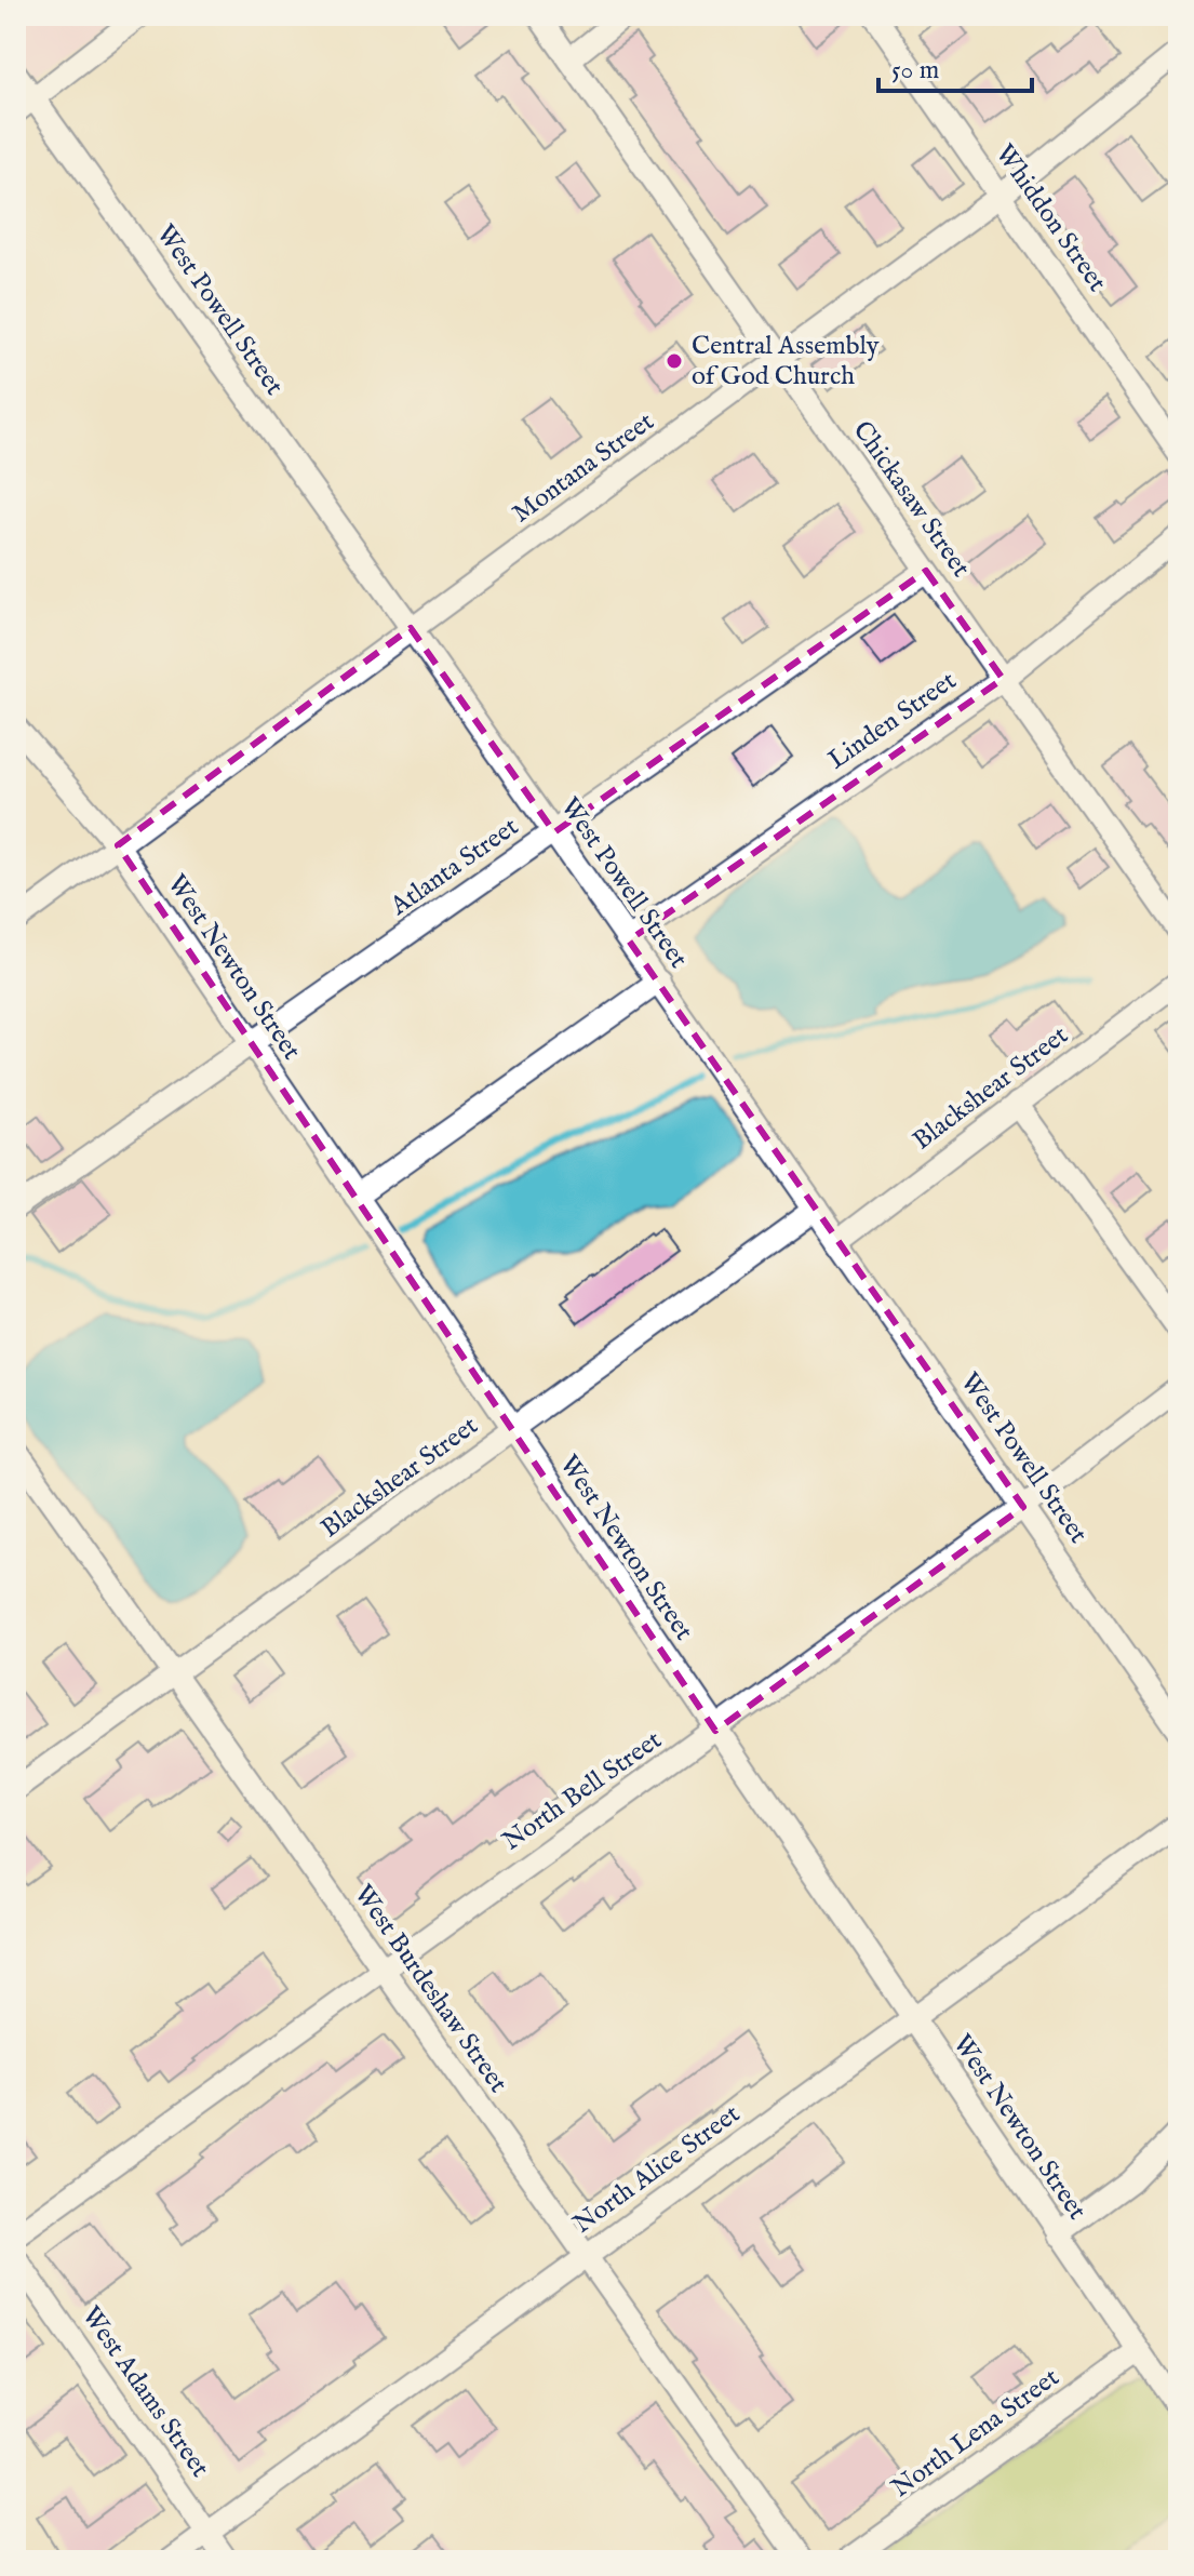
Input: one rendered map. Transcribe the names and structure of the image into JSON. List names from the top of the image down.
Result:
{
  "streets": {
    "street": [
      "Whiddon Street",
      "West Powell Street",
      "Montana Street",
      "Chickasaw Street",
      "Linden Street",
      "Atlanta Street",
      "West Newton Street",
      "Blackshear Street",
      "North Bell Street",
      "West Burdeshaw Street",
      "North Alice Street",
      "West Adams Street",
      "North Lena Street"
    ]
  },
  "crossings": [
    ["Whiddon Street", "Montana Street"],
    ["West Powell Street", "Montana Street"],
    ["West Powell Street", "Linden Street"],
    ["West Powell Street", "Atlanta Street"],
    ["West Powell Street", "Blackshear Street"],
    ["West Powell Street", "North Bell Street"],
    ["Montana Street", "Chickasaw Street"],
    ["Montana Street", "West Newton Street"],
    ["Chickasaw Street", "Linden Street"],
    ["Chickasaw Street", "Atlanta Street"],
    ["Atlanta Street", "West Newton Street"],
    ["West Newton Street", "Blackshear Street"],
    ["West Newton Street", "North Bell Street"],
    ["West Newton Street", "North Alice Street"],
    ["West Newton Street", "North Lena Street"],
    ["Blackshear Street", "West Burdeshaw Street"],
    ["North Bell Street", "West Burdeshaw Street"],
    ["West Burdeshaw Street", "North Alice Street"],
    ["North Alice Street", "West Adams Street"]
  ],
  "places": ["Central Assembly of God Church"],
  "scale_bar": "50 m"
}
